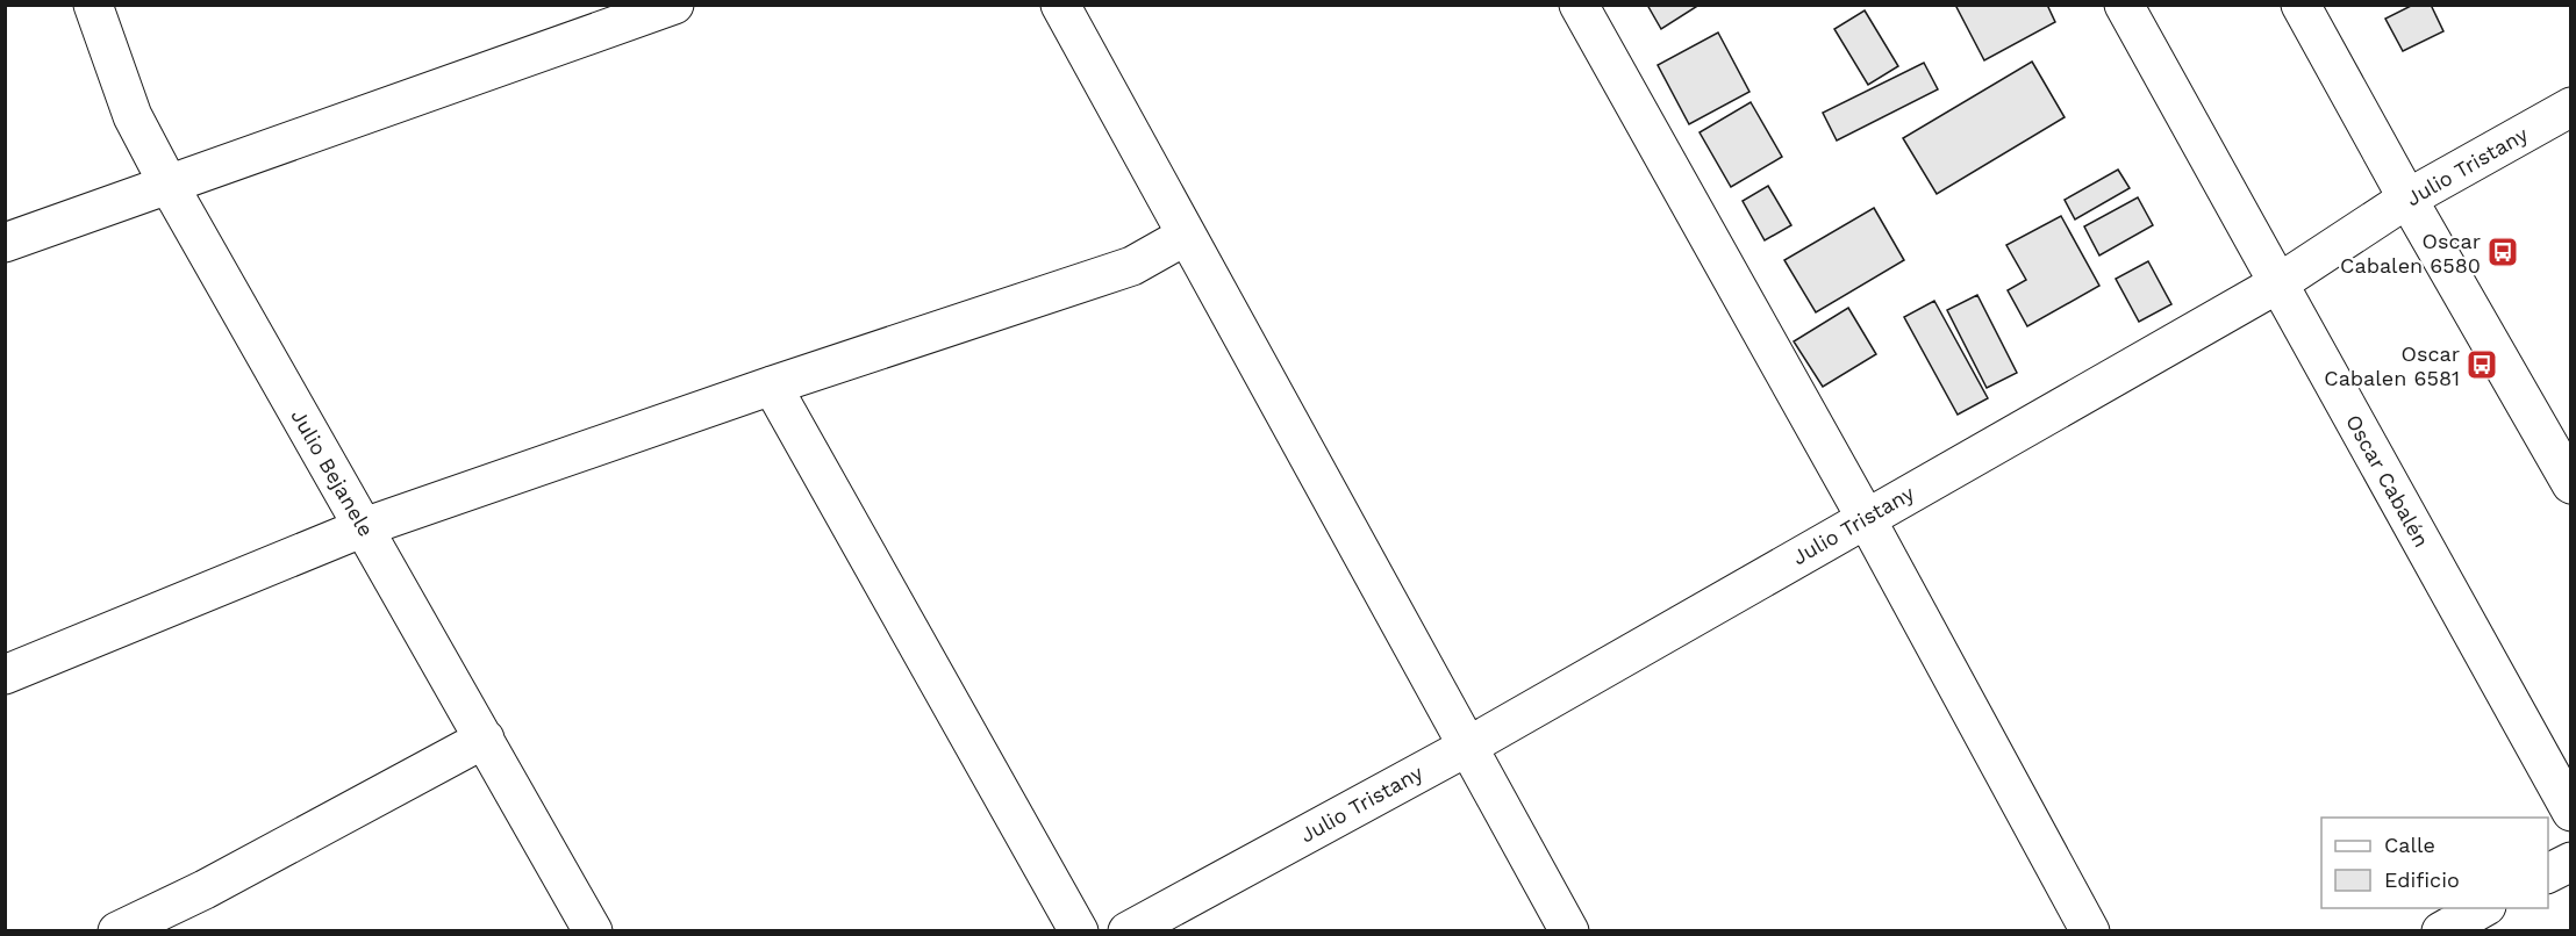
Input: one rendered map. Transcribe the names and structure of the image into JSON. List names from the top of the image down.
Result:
{
  "streets": {
    "street": ["Julio Tristany", "Julio Bejanele", "Oscar Cabalén"]
  },
  "crossings": [
    ["Julio Tristany", "Oscar Cabalén"]
  ],
  "places": {
    "bus stop": ["Oscar Cabalen 6580", "Oscar Cabalen 6581"]
  },
  "legend": ["Calle", "Edificio"]
}
